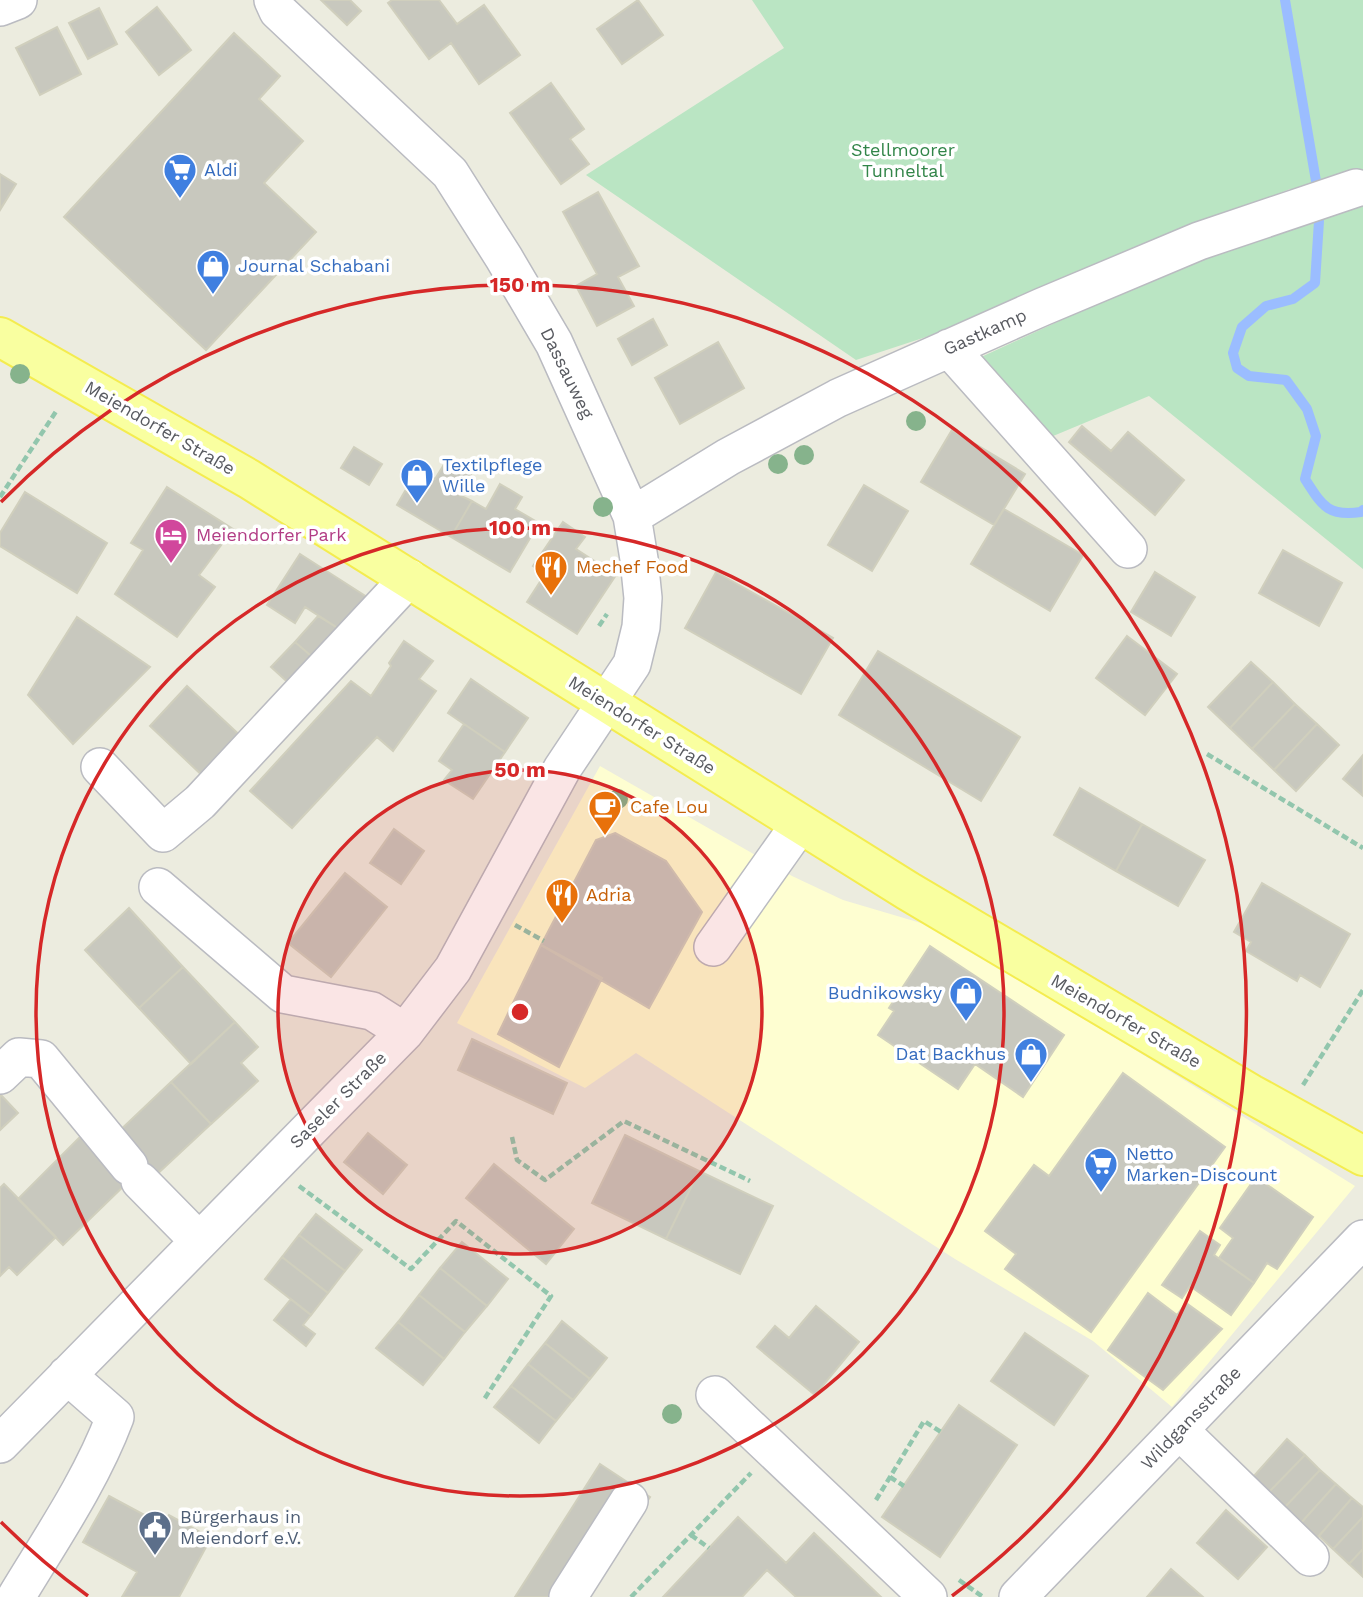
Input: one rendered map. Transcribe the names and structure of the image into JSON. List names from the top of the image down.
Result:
{
  "streets": {
    "main road": ["Meiendorfer Straße"],
    "street": [
      "Gastkamp",
      "Dassauweg",
      "Saseler Straße",
      "Wildgansstraße"
    ]
  },
  "crossings": [
    ["Gastkamp", "Dassauweg"],
    ["Dassauweg", "Meiendorfer Straße"],
    ["Dassauweg", "Saseler Straße"],
    ["Meiendorfer Straße", "Saseler Straße"]
  ],
  "parks": ["Stellmoorer Tunneltal"],
  "places": {
    "supermarket": ["Aldi", "Netto Marken-Discount"],
    "shop": [
      "Journal Schabani",
      "Textilpflege Wille",
      "Budnikowsky",
      "Dat Backhus"
    ],
    "hotel": ["Meiendorfer Park"],
    "restaurant": ["Mechef Food", "Adria"],
    "cafe": ["Cafe Lou"],
    "public building": ["Bürgerhaus in Meiendorf e.V."]
  },
  "rings": ["150 m", "100 m", "50 m"]
}
